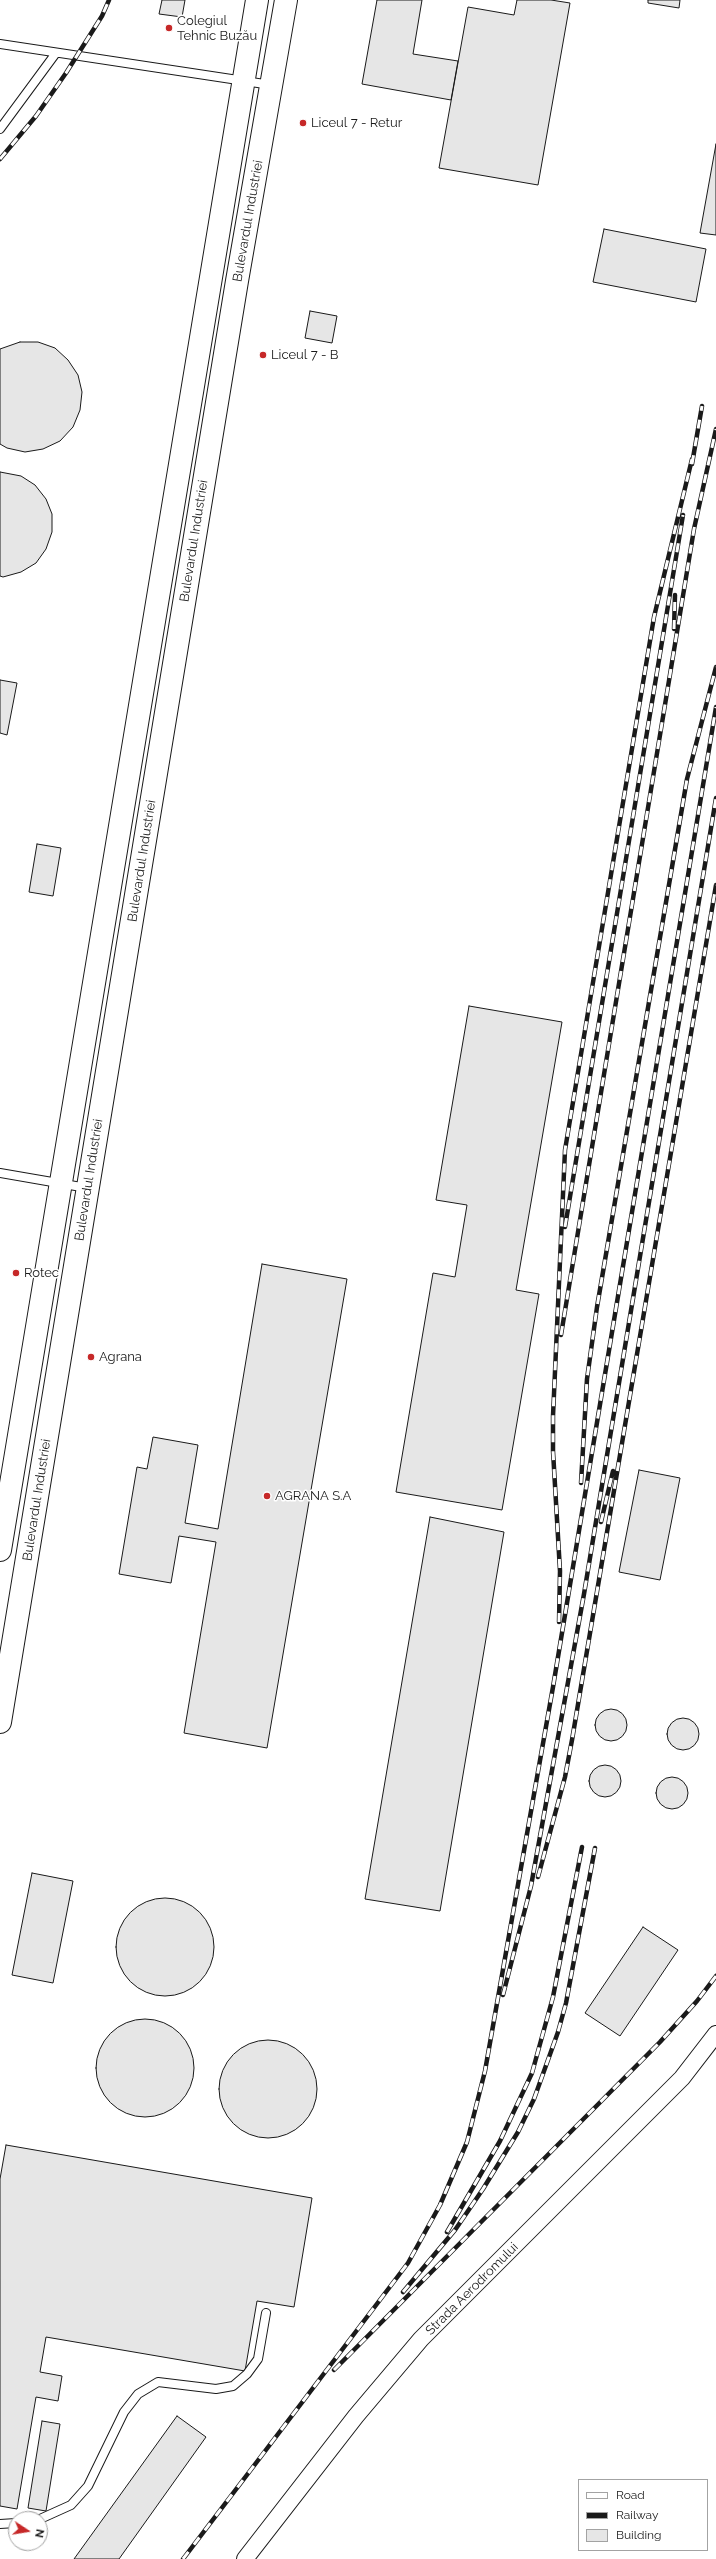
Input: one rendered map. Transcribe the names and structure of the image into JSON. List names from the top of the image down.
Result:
{
  "streets": {
    "main road": ["Bulevardul Industriei"],
    "street": ["Strada Aerodromului"]
  },
  "places": [
    "Colegiul Tehnic Buzău",
    "Liceul 7 - Retur",
    "Liceul 7 - B",
    "Rotec",
    "Agrana",
    "AGRANA S.A"
  ],
  "legend": ["Road", "Railway", "Building"],
  "north": "right"
}
